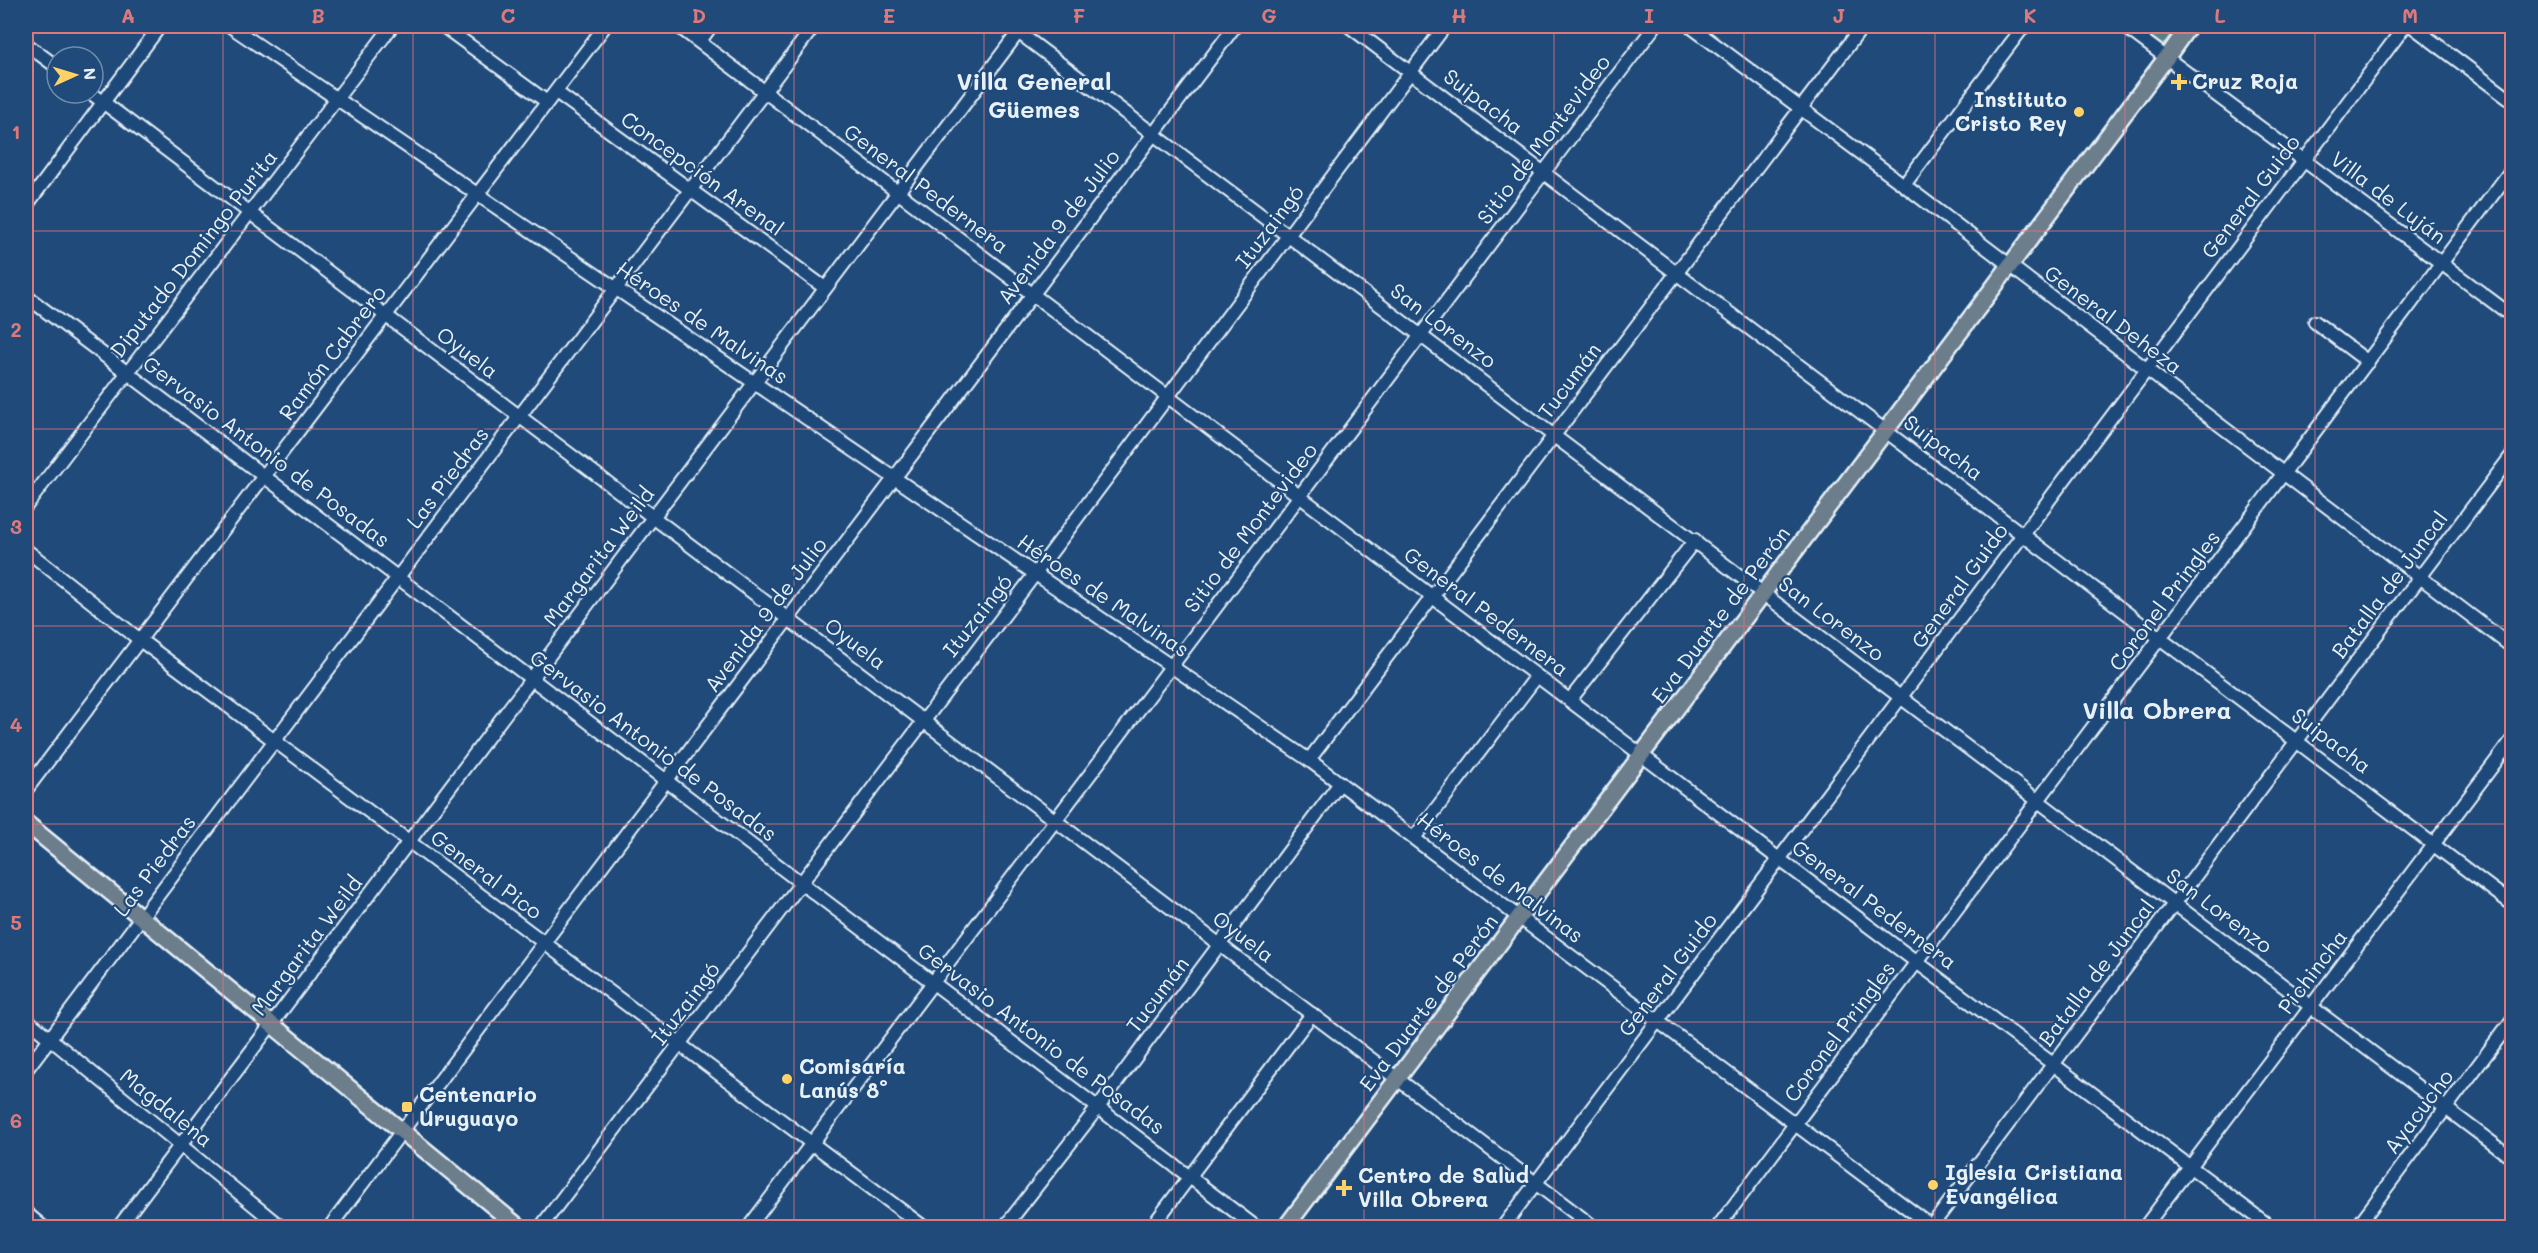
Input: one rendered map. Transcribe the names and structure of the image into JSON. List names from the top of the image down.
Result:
{
  "streets": {
    "main road": ["Eva Duarte de Perón"],
    "street": [
      "Suipacha",
      "Sitio de Montevideo",
      "Concepción Arenal",
      "General Pedernera",
      "General Guido",
      "Villa de Luján",
      "Avenida 9 de Julio",
      "Ituzaingó",
      "Diputado Domingo Purita",
      "General Deheza",
      "Héroes de Malvinas",
      "San Lorenzo",
      "Ramón Cabrero",
      "Oyuela",
      "Tucumán",
      "Gervasio Antonio de Posadas",
      "Las Piedras",
      "Margarita Weild",
      "Batalla de Juncal",
      "Coronel Pringles",
      "General Pico",
      "Pichincha",
      "Magdalena",
      "Ayacucho"
    ]
  },
  "crossings": [
    ["Suipacha", "Sitio de Montevideo"],
    ["Suipacha", "General Guido"],
    ["Suipacha", "Ituzaingó"],
    ["Suipacha", "Tucumán"],
    ["Suipacha", "Batalla de Juncal"],
    ["Suipacha", "Coronel Pringles"],
    ["Suipacha", "Eva Duarte de Perón"],
    ["Suipacha", "Pichincha"],
    ["Sitio de Montevideo", "General Pedernera"],
    ["Sitio de Montevideo", "Héroes de Malvinas"],
    ["Sitio de Montevideo", "San Lorenzo"],
    ["Sitio de Montevideo", "Oyuela"],
    ["Sitio de Montevideo", "Gervasio Antonio de Posadas"],
    ["Sitio de Montevideo", "General Pico"],
    ["Concepción Arenal", "Ramón Cabrero"],
    ["Concepción Arenal", "Las Piedras"],
    ["Concepción Arenal", "Margarita Weild"],
    ["General Pedernera", "General Guido"],
    ["General Pedernera", "Avenida 9 de Julio"],
    ["General Pedernera", "Ituzaingó"],
    ["General Pedernera", "Tucumán"],
    ["General Pedernera", "Las Piedras"],
    ["General Pedernera", "Margarita Weild"],
    ["General Pedernera", "Batalla de Juncal"],
    ["General Pedernera", "Coronel Pringles"],
    ["General Pedernera", "Eva Duarte de Perón"],
    ["General Pedernera", "Pichincha"],
    ["General Guido", "Villa de Luján"],
    ["General Guido", "General Deheza"],
    ["General Guido", "Héroes de Malvinas"],
    ["General Guido", "San Lorenzo"],
    ["General Guido", "Oyuela"],
    ["Villa de Luján", "Coronel Pringles"],
    ["Villa de Luján", "Eva Duarte de Perón"],
    ["Avenida 9 de Julio", "Héroes de Malvinas"],
    ["Avenida 9 de Julio", "San Lorenzo"],
    ["Avenida 9 de Julio", "Oyuela"],
    ["Avenida 9 de Julio", "Gervasio Antonio de Posadas"],
    ["Avenida 9 de Julio", "General Pico"],
    ["Ituzaingó", "Héroes de Malvinas"],
    ["Ituzaingó", "San Lorenzo"],
    ["Ituzaingó", "Oyuela"],
    ["Ituzaingó", "Gervasio Antonio de Posadas"],
    ["Ituzaingó", "General Pico"],
    ["Diputado Domingo Purita", "Héroes de Malvinas"],
    ["Diputado Domingo Purita", "Oyuela"],
    ["Diputado Domingo Purita", "Gervasio Antonio de Posadas"],
    ["General Deheza", "Tucumán"],
    ["General Deheza", "Batalla de Juncal"],
    ["General Deheza", "Coronel Pringles"],
    ["General Deheza", "Eva Duarte de Perón"],
    ["Héroes de Malvinas", "Ramón Cabrero"],
    ["Héroes de Malvinas", "Tucumán"],
    ["Héroes de Malvinas", "Las Piedras"],
    ["Héroes de Malvinas", "Margarita Weild"],
    ["Héroes de Malvinas", "Batalla de Juncal"],
    ["Héroes de Malvinas", "Coronel Pringles"],
    ["Héroes de Malvinas", "Eva Duarte de Perón"],
    ["San Lorenzo", "Tucumán"],
    ["San Lorenzo", "Margarita Weild"],
    ["San Lorenzo", "Batalla de Juncal"],
    ["San Lorenzo", "Coronel Pringles"],
    ["San Lorenzo", "Eva Duarte de Perón"],
    ["San Lorenzo", "Pichincha"],
    ["San Lorenzo", "Ayacucho"],
    ["Ramón Cabrero", "Oyuela"],
    ["Ramón Cabrero", "Gervasio Antonio de Posadas"],
    ["Ramón Cabrero", "General Pico"],
    ["Oyuela", "Tucumán"],
    ["Oyuela", "Las Piedras"],
    ["Oyuela", "Margarita Weild"],
    ["Oyuela", "Eva Duarte de Perón"],
    ["Tucumán", "Gervasio Antonio de Posadas"],
    ["Gervasio Antonio de Posadas", "Las Piedras"],
    ["Gervasio Antonio de Posadas", "Margarita Weild"],
    ["Las Piedras", "General Pico"],
    ["Las Piedras", "Magdalena"],
    ["Margarita Weild", "General Pico"],
    ["Margarita Weild", "Magdalena"]
  ],
  "districts": ["Villa General Güemes", "Villa Obrera"],
  "places": {
    "health": ["Cruz Roja", "Centro de Salud Villa Obrera"],
    "other": ["Instituto Cristo Rey", "Comisaría Lanús 8°", "Iglesia Cristiana Evangélica"],
    "transit": ["Centenario Uruguayo"]
  },
  "north": "right",
  "grid": {
    "columns": [
      "A",
      "B",
      "C",
      "D",
      "E",
      "F",
      "G",
      "H",
      "I",
      "J",
      "K",
      "L",
      "M"
    ],
    "rows": [
      "1",
      "2",
      "3",
      "4",
      "5",
      "6"
    ]
  }
}
